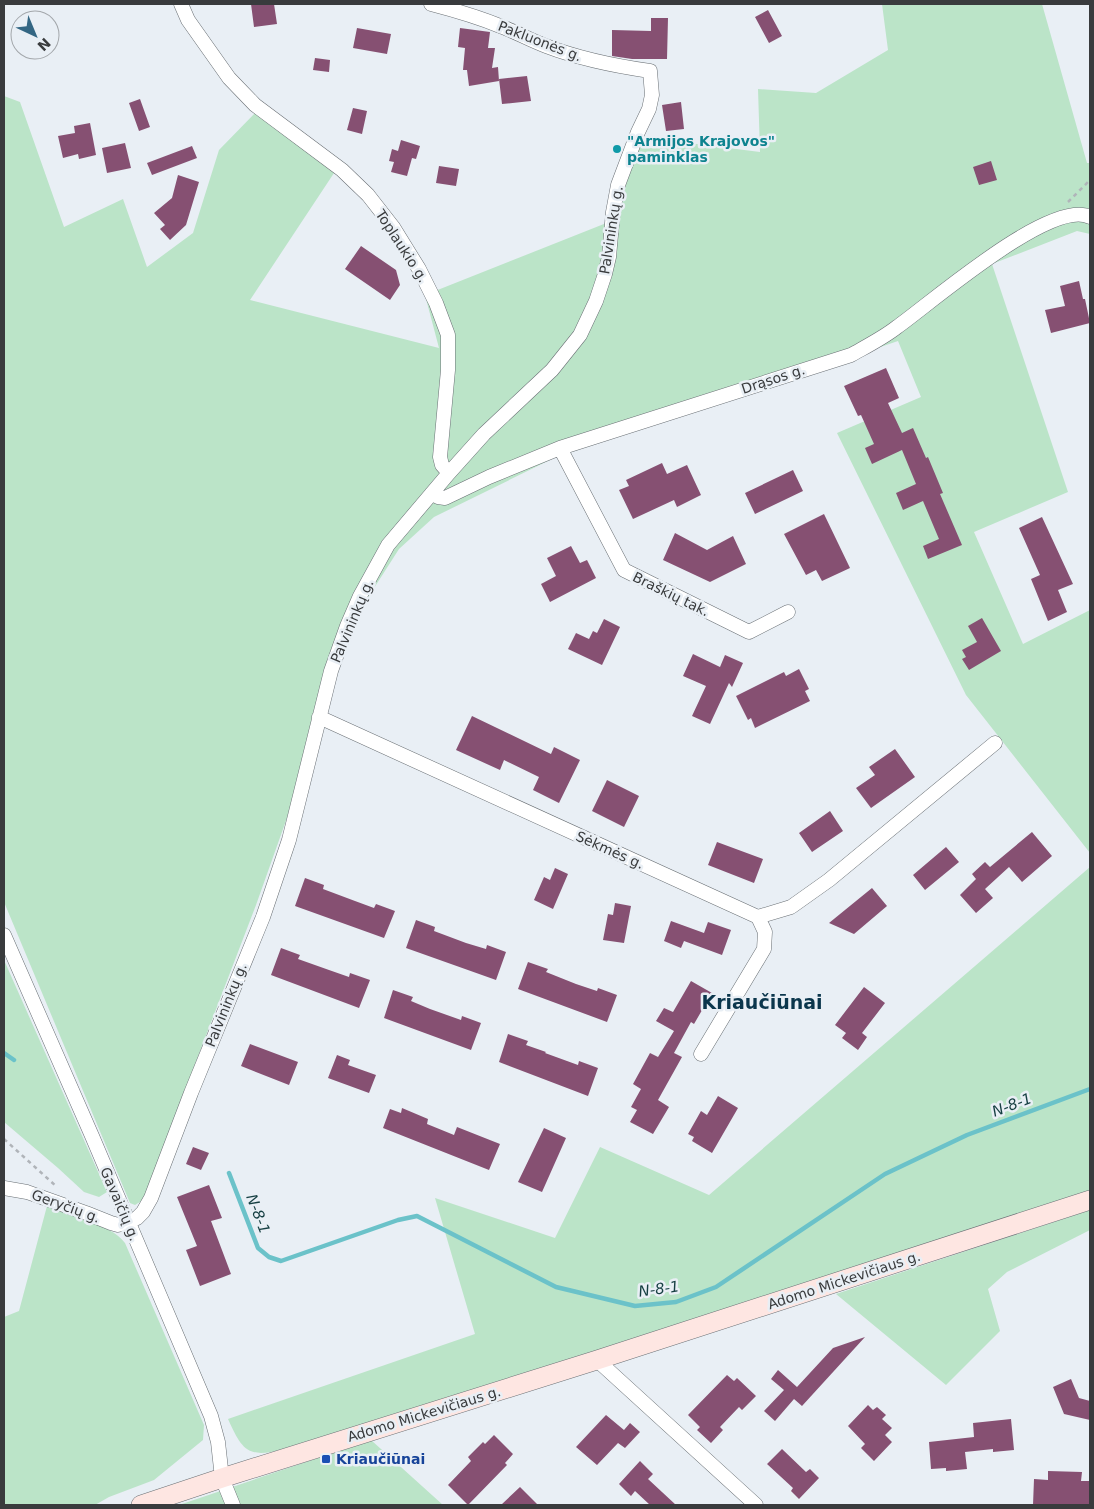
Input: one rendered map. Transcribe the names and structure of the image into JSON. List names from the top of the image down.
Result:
{
  "streets": {
    "main road": ["Adomo Mickevičiaus g."],
    "street": [
      "Pakluonės g.",
      "Palvininkų g.",
      "Toplaukio g.",
      "Drąsos g.",
      "Braškių tak.",
      "Sėkmės g.",
      "Gavaičių g.",
      "Geryčių g."
    ]
  },
  "crossings": [
    ["Pakluonės g.", "Palvininkų g."],
    ["Palvininkų g.", "Toplaukio g."],
    ["Palvininkų g.", "Drąsos g."],
    ["Palvininkų g.", "Sėkmės g."],
    ["Palvininkų g.", "Gavaičių g."],
    ["Palvininkų g.", "Geryčių g."],
    ["Drąsos g.", "Braškių tak."],
    ["Gavaičių g.", "Geryčių g."],
    ["Gavaičių g.", "Adomo Mickevičiaus g."]
  ],
  "districts": ["Kriaučiūnai"],
  "water": ["N-8-1"],
  "places": {
    "other": ["\"Armijos Krajovos\" paminklas"],
    "transit": ["Kriaučiūnai"]
  },
  "north": "bottom right"
}
